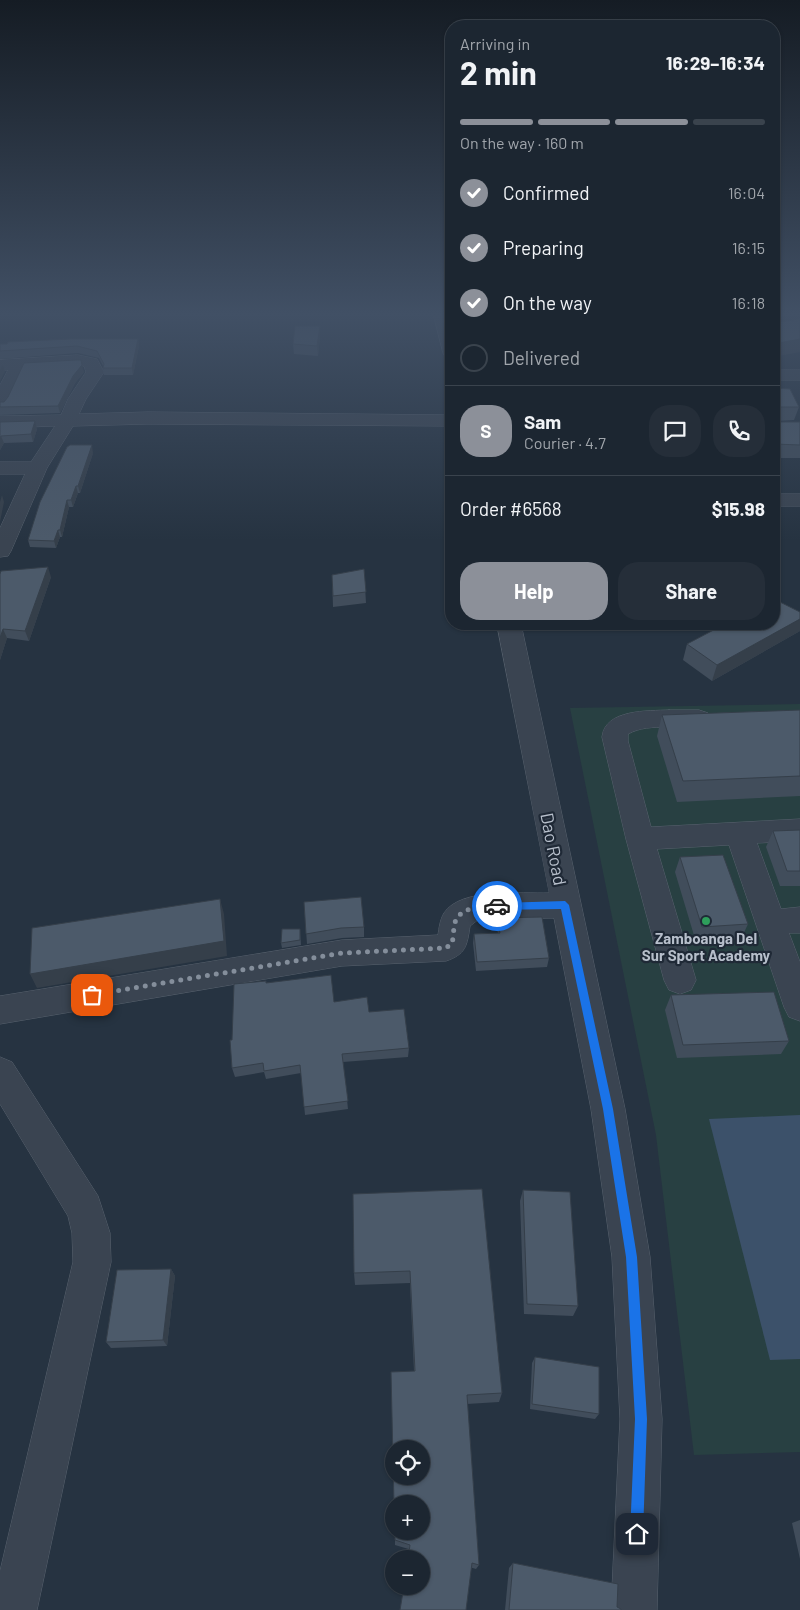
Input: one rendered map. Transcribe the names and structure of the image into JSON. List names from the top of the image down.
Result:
{
  "streets": {
    "street": ["Dao Road"]
  },
  "places": ["Zamboanga Del Sur Sport Academy"],
  "page": {
    "heading": ["2 min", "Arriving in", "16:29–16:34"],
    "panel": [
      "Sam",
      "Courier · 4.7",
      "Order #6568",
      "$15.98"
    ],
    "bar": "On the way · 160 m",
    "list": [
      ["Confirmed", "16:04"],
      ["Preparing", "16:15"],
      ["On the way", "16:18"],
      "Delivered"
    ],
    "round": "S",
    "buttons": ["Help", "Share"],
    "map_buttons": ["+", "−"]
  }
}
